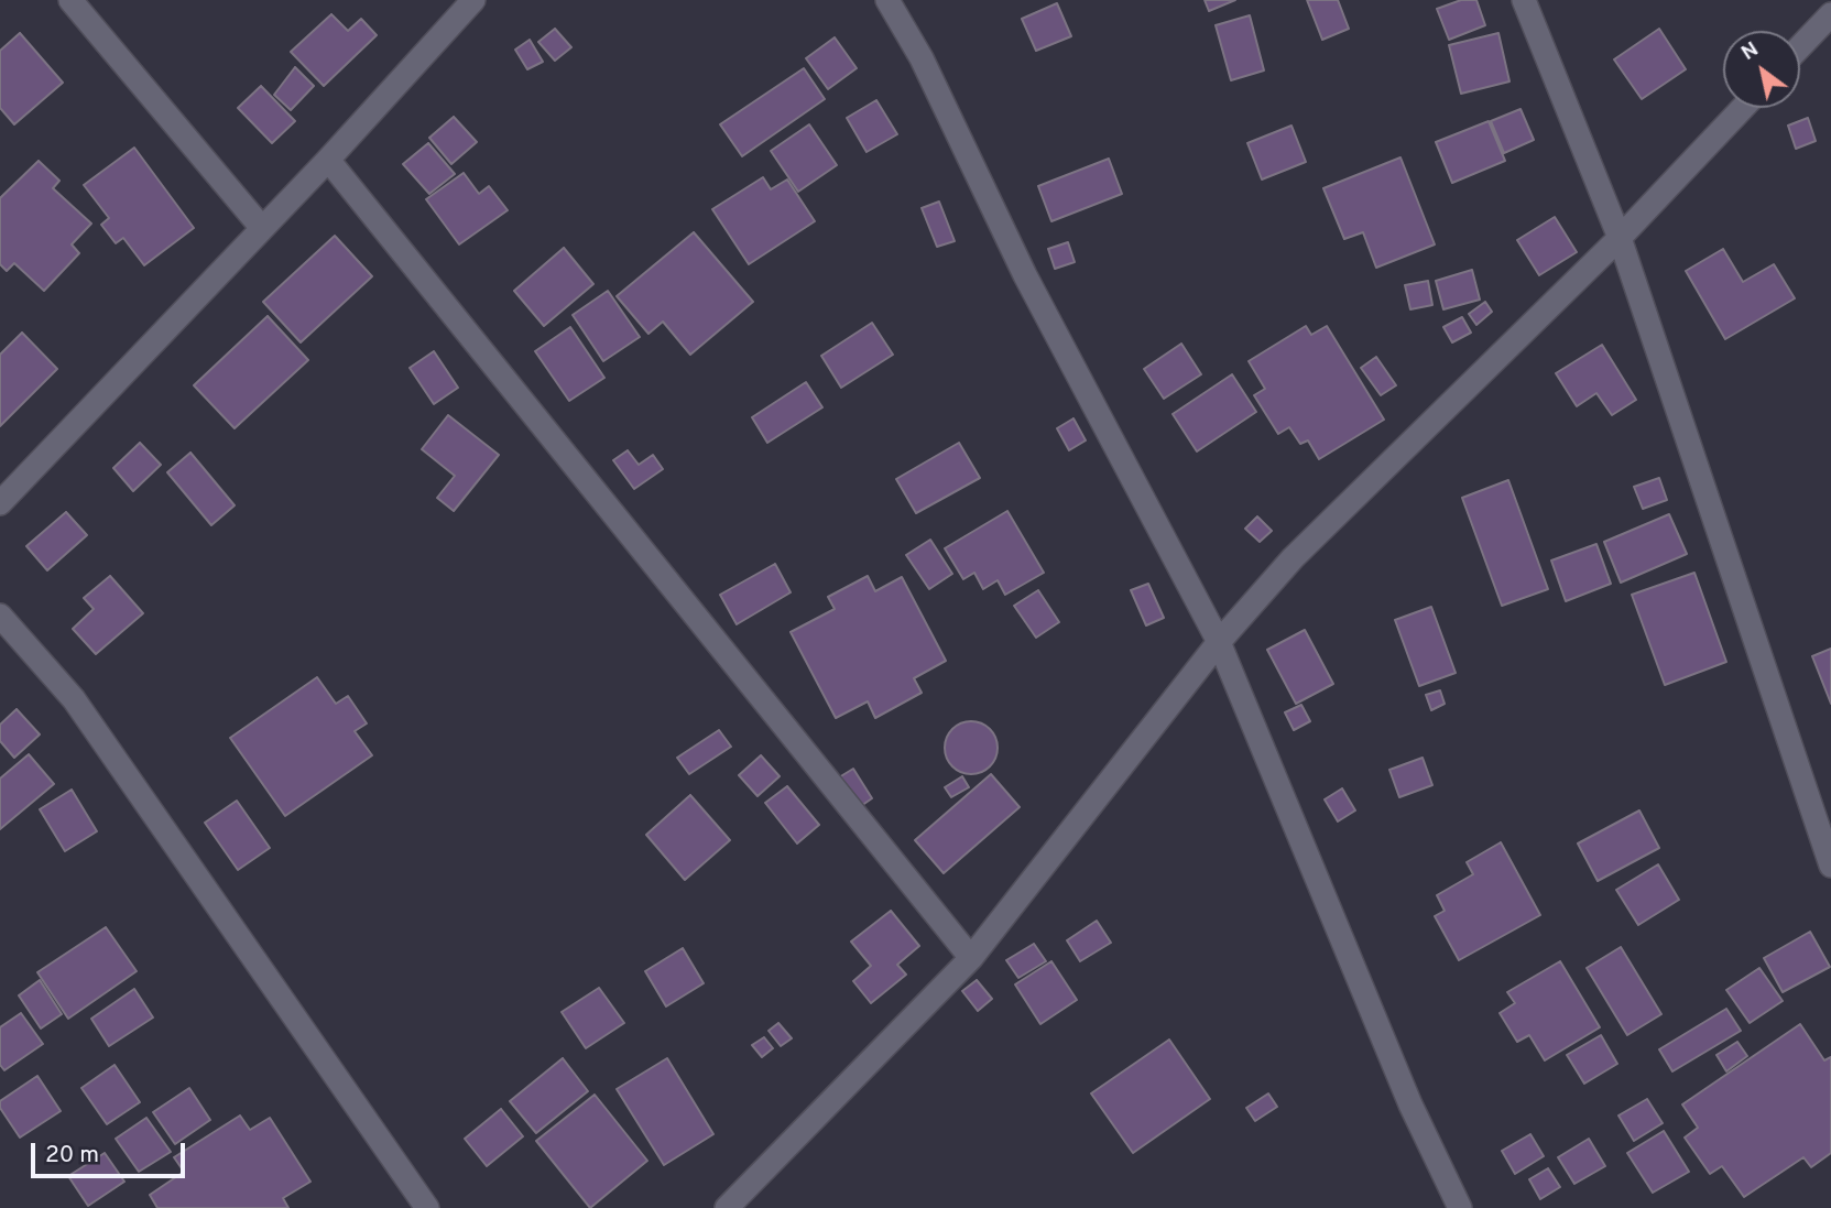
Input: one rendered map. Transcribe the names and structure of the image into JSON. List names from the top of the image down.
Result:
{
  "scale_bar": "20 m",
  "north": "top left"
}
